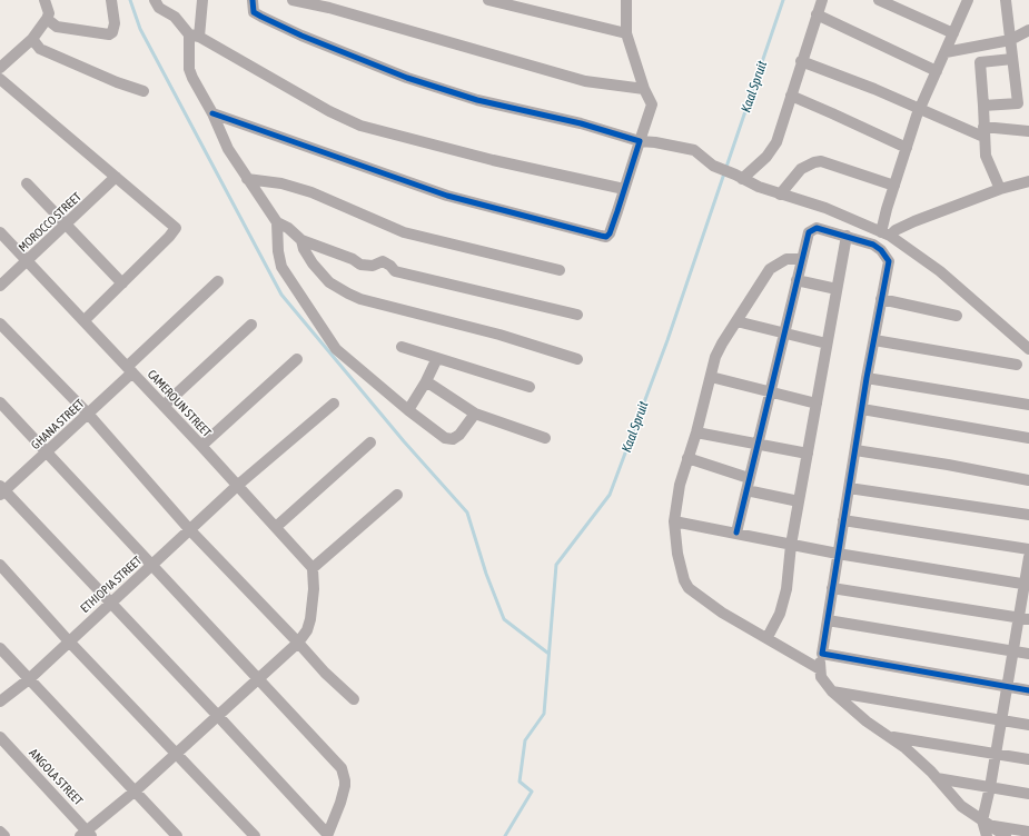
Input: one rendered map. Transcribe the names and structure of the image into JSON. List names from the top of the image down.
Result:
{
  "streets": {
    "street": [
      "MOROCCO STREET",
      "CAMEROUN STREET",
      "GHANA STREET",
      "ETHIOPIA STREET",
      "ANGOLA STREET"
    ]
  },
  "crossings": [
    ["MOROCCO STREET", "CAMEROUN STREET"],
    ["CAMEROUN STREET", "GHANA STREET"],
    ["CAMEROUN STREET", "ETHIOPIA STREET"]
  ],
  "water": ["Kaal Spruit"]
}
